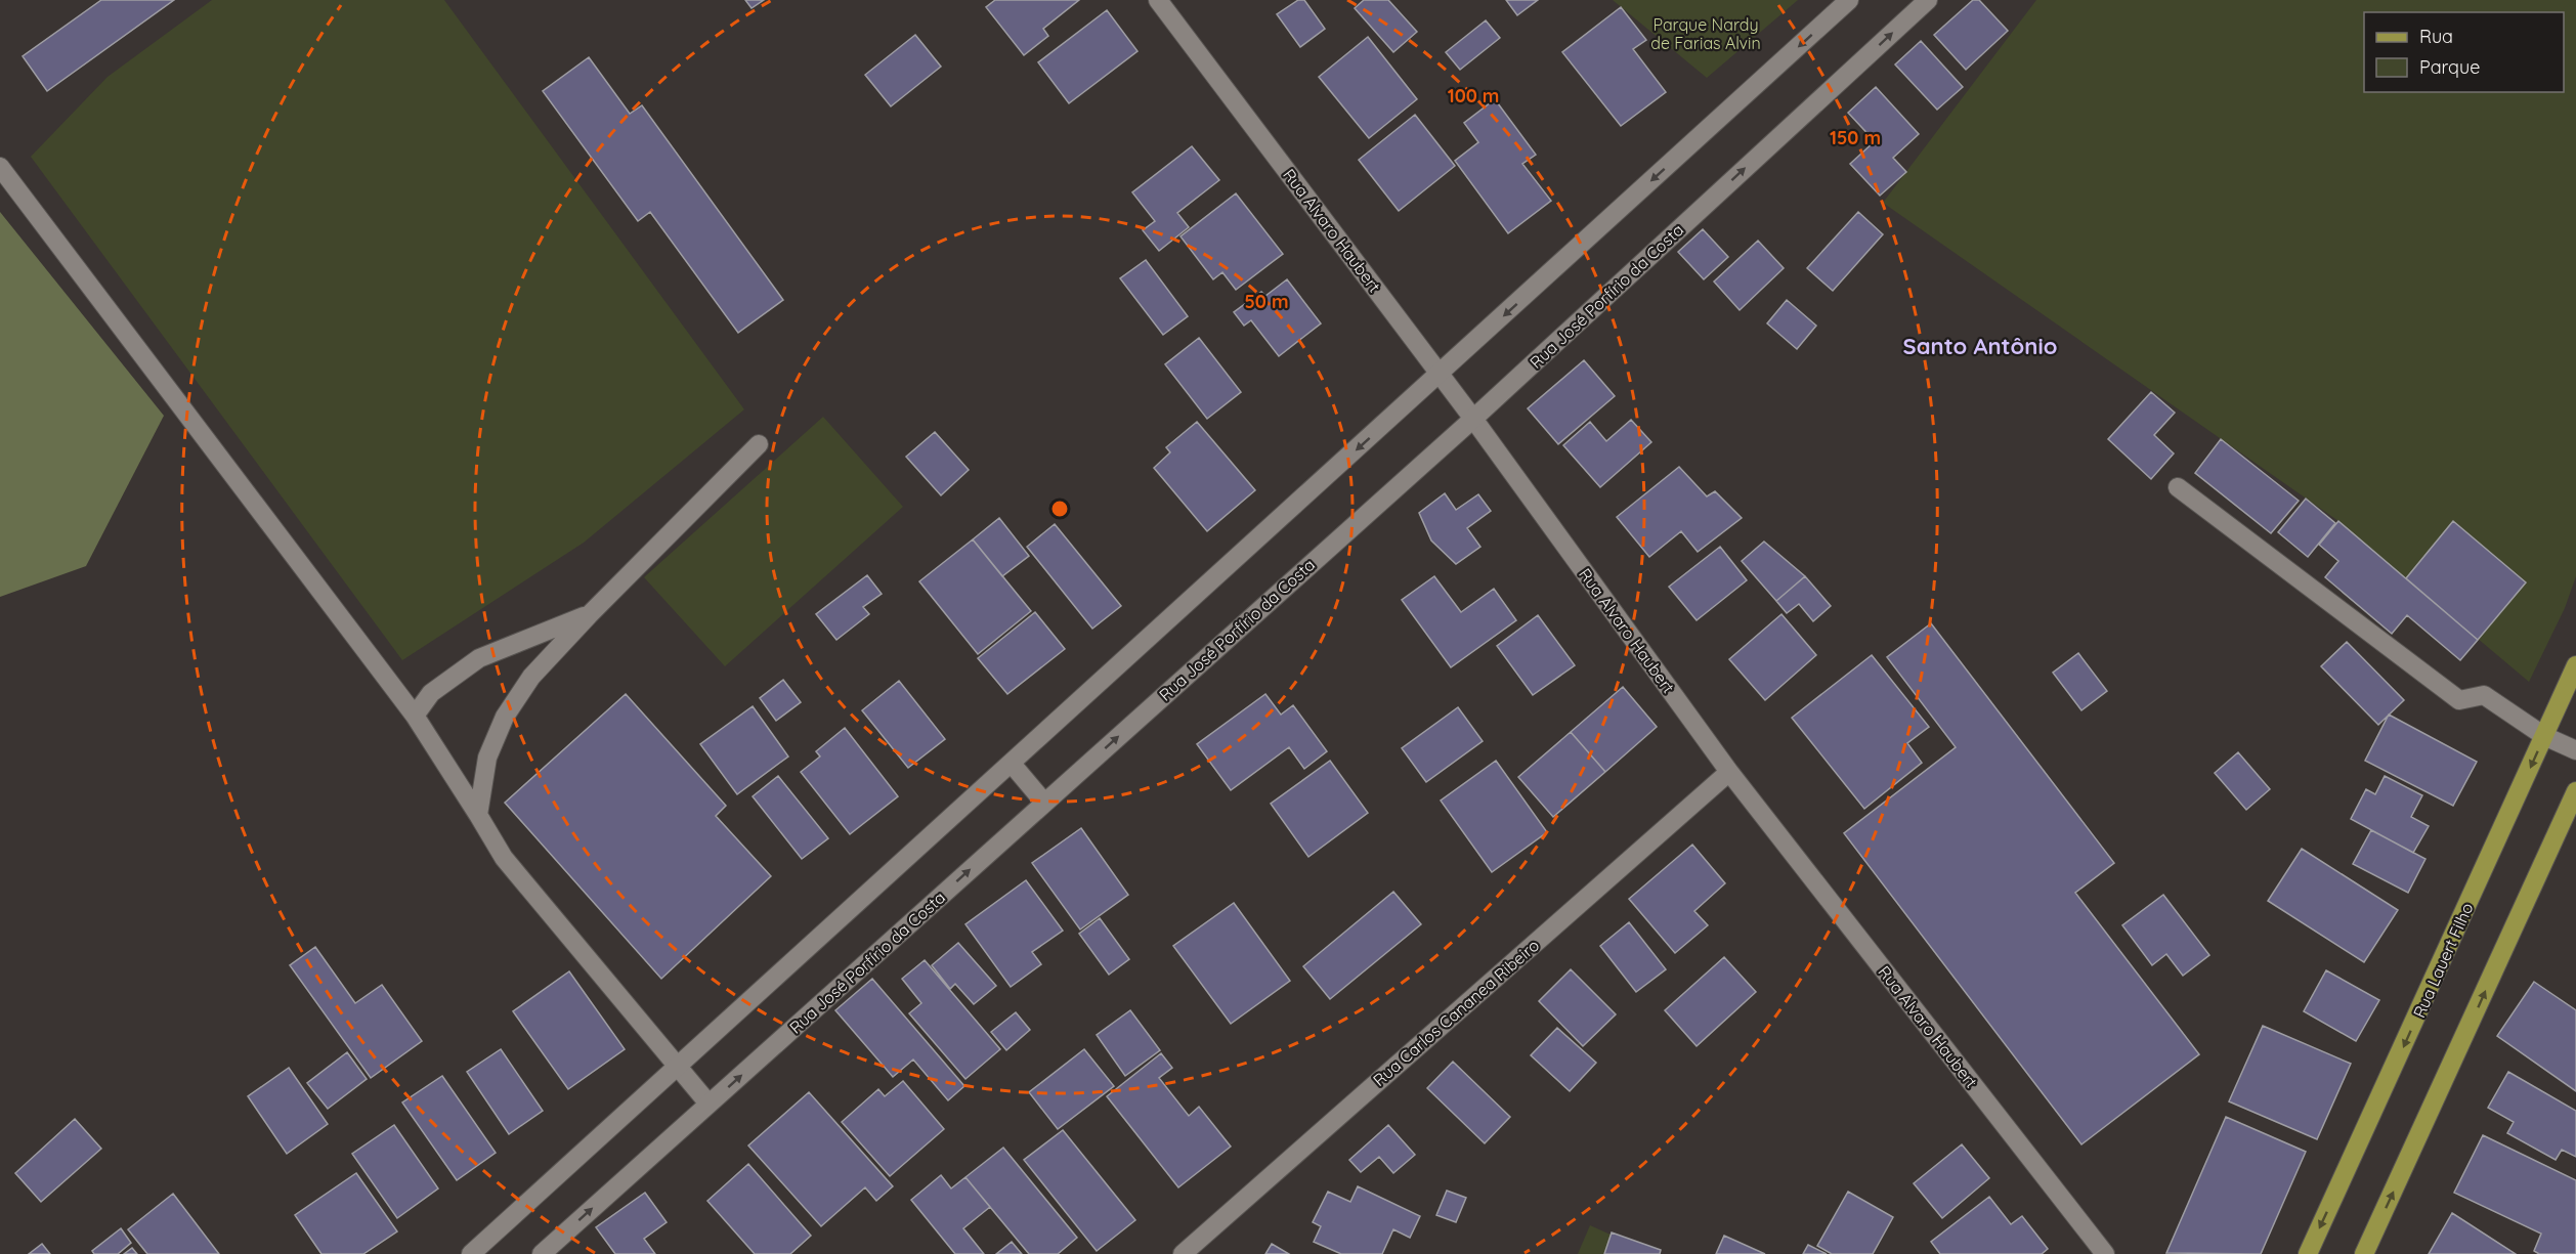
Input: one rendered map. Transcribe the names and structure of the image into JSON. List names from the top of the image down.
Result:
{
  "streets": {
    "main road": ["Rua Lauert Filho"],
    "street": ["Rua Alvaro Haubert", "Rua José Porfírio da Costa", "Rua Carlos Cananea Ribeiro"]
  },
  "crossings": [
    ["Rua Alvaro Haubert", "Rua José Porfírio da Costa"],
    ["Rua Alvaro Haubert", "Rua Carlos Cananea Ribeiro"]
  ],
  "districts": ["Santo Antônio"],
  "parks": ["Parque Nardy de Farias Alvin"],
  "legend": ["Rua", "Parque"],
  "rings": ["100 m", "150 m", "50 m"]
}
